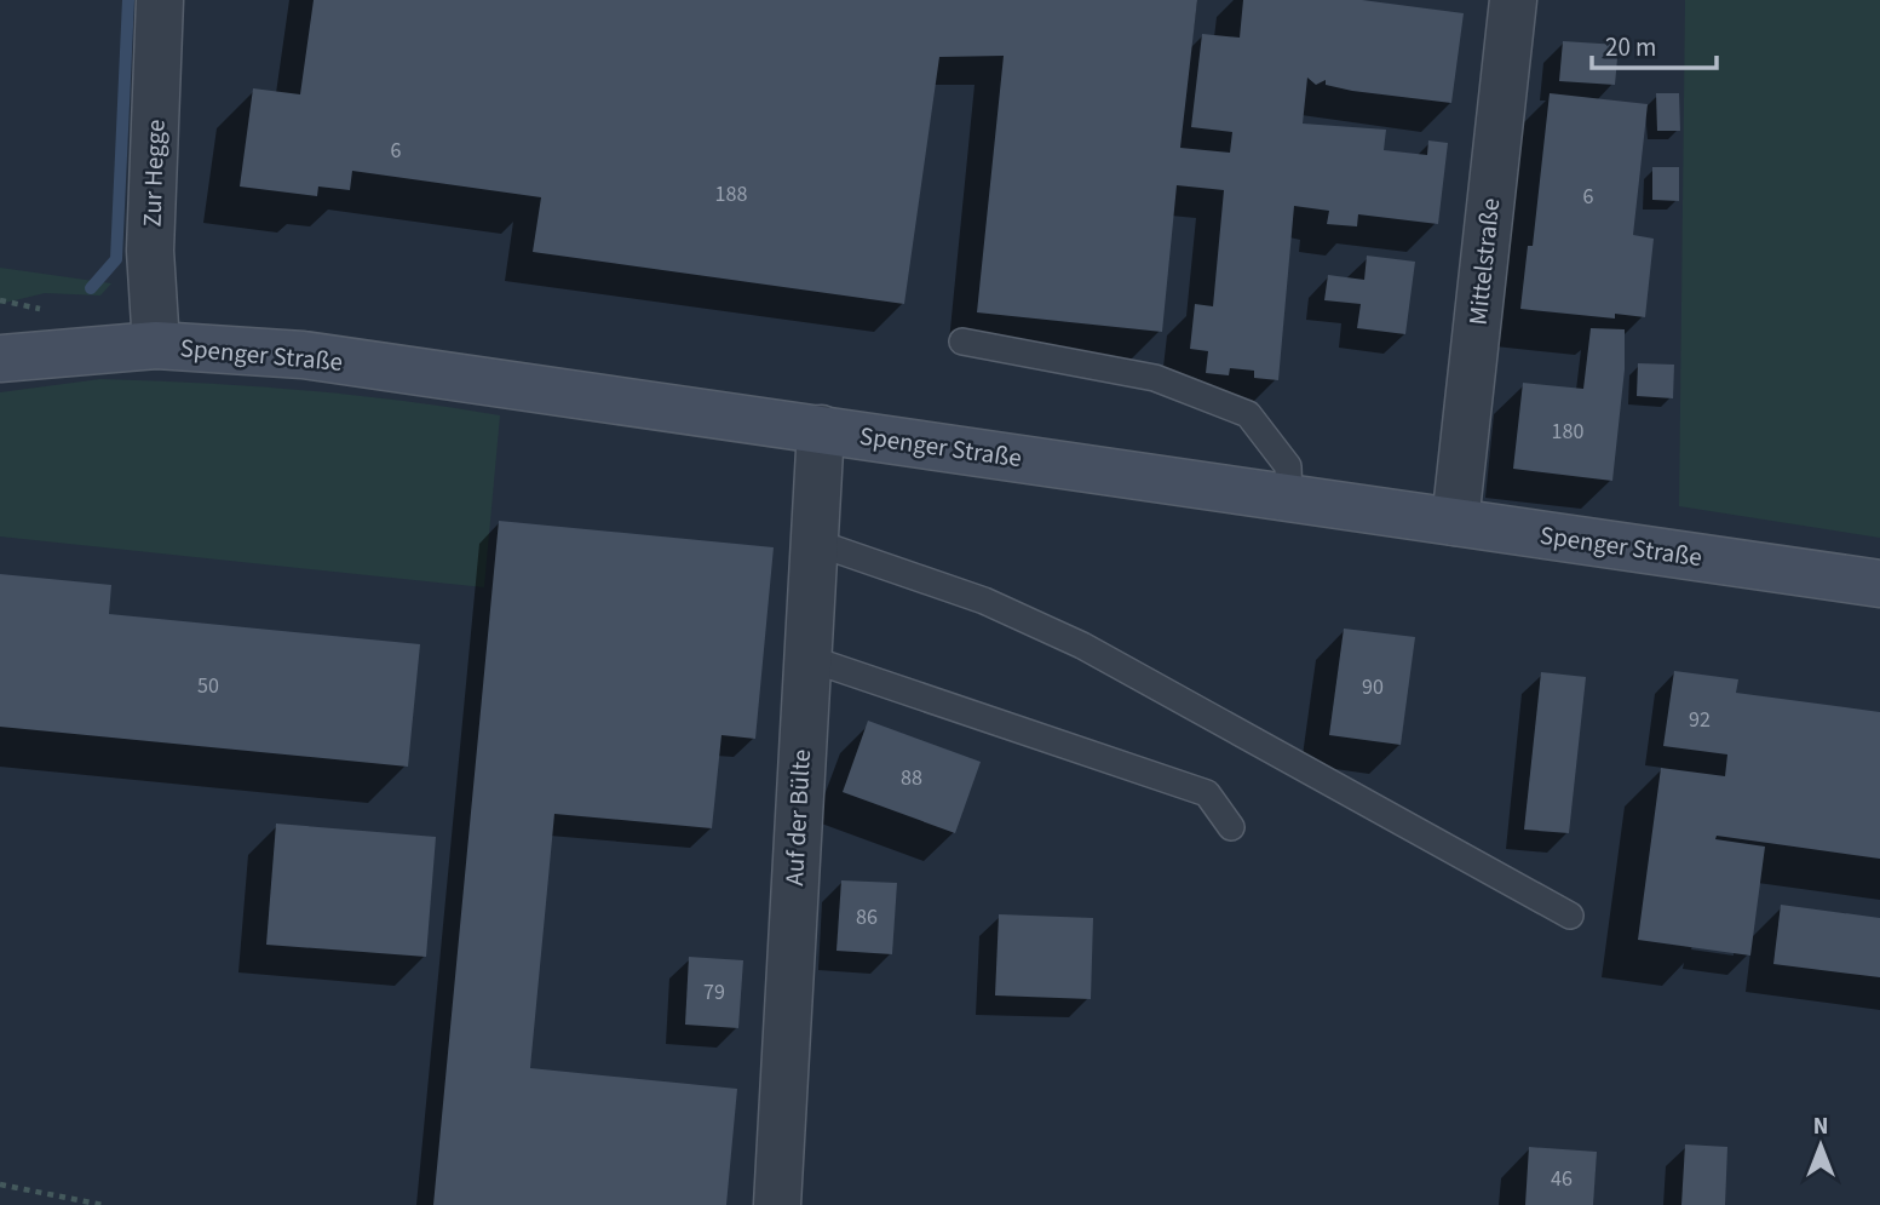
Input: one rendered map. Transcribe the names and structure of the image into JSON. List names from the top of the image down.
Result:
{
  "streets": {
    "street": [
      "Zur Hegge",
      "Mittelstraße",
      "Spenger Straße",
      "Auf der Bülte"
    ]
  },
  "crossings": [
    ["Zur Hegge", "Spenger Straße"],
    ["Mittelstraße", "Spenger Straße"],
    ["Spenger Straße", "Auf der Bülte"]
  ],
  "house_numbers": [
    "6",
    "188",
    "6",
    "180",
    "50",
    "90",
    "92",
    "88",
    "86",
    "79",
    "46"
  ],
  "scale_bar": "20 m",
  "north": "top"
}
